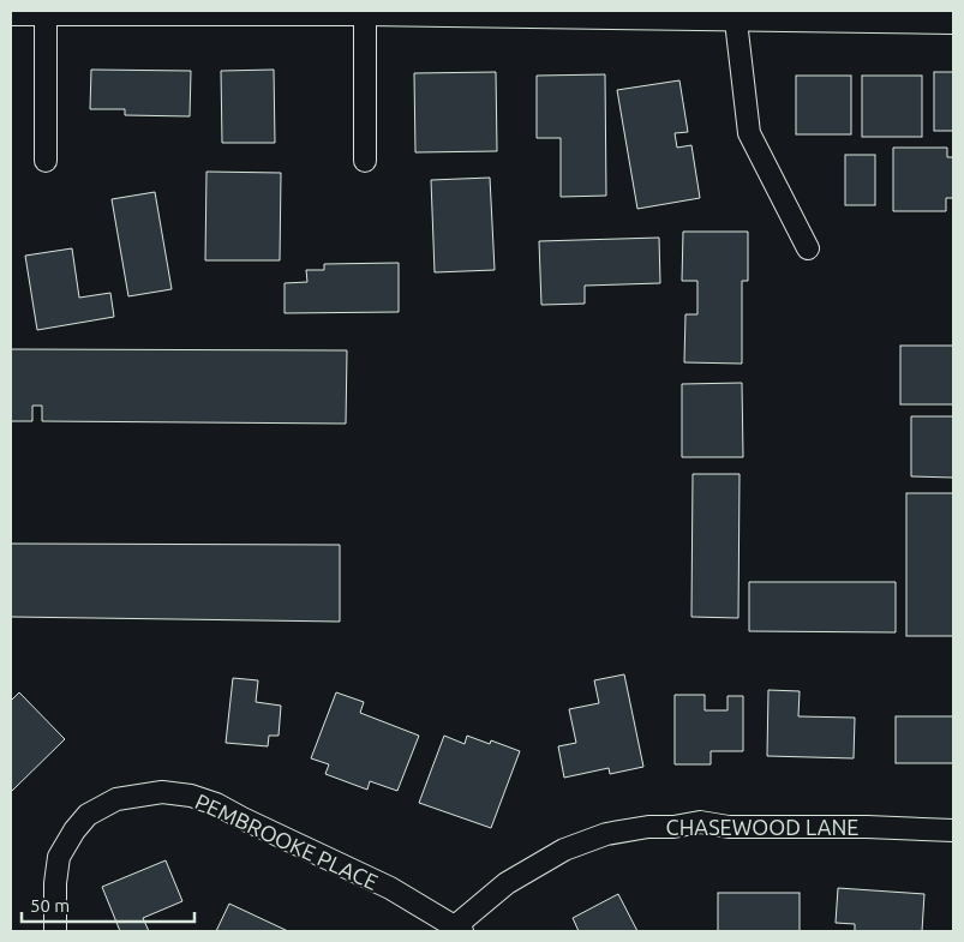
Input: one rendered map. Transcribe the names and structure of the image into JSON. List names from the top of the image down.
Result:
{
  "streets": {
    "street": ["CHASEWOOD LANE", "PEMBROOKE PLACE"]
  },
  "crossings": [
    ["CHASEWOOD LANE", "PEMBROOKE PLACE"]
  ],
  "scale_bar": "50 m"
}
